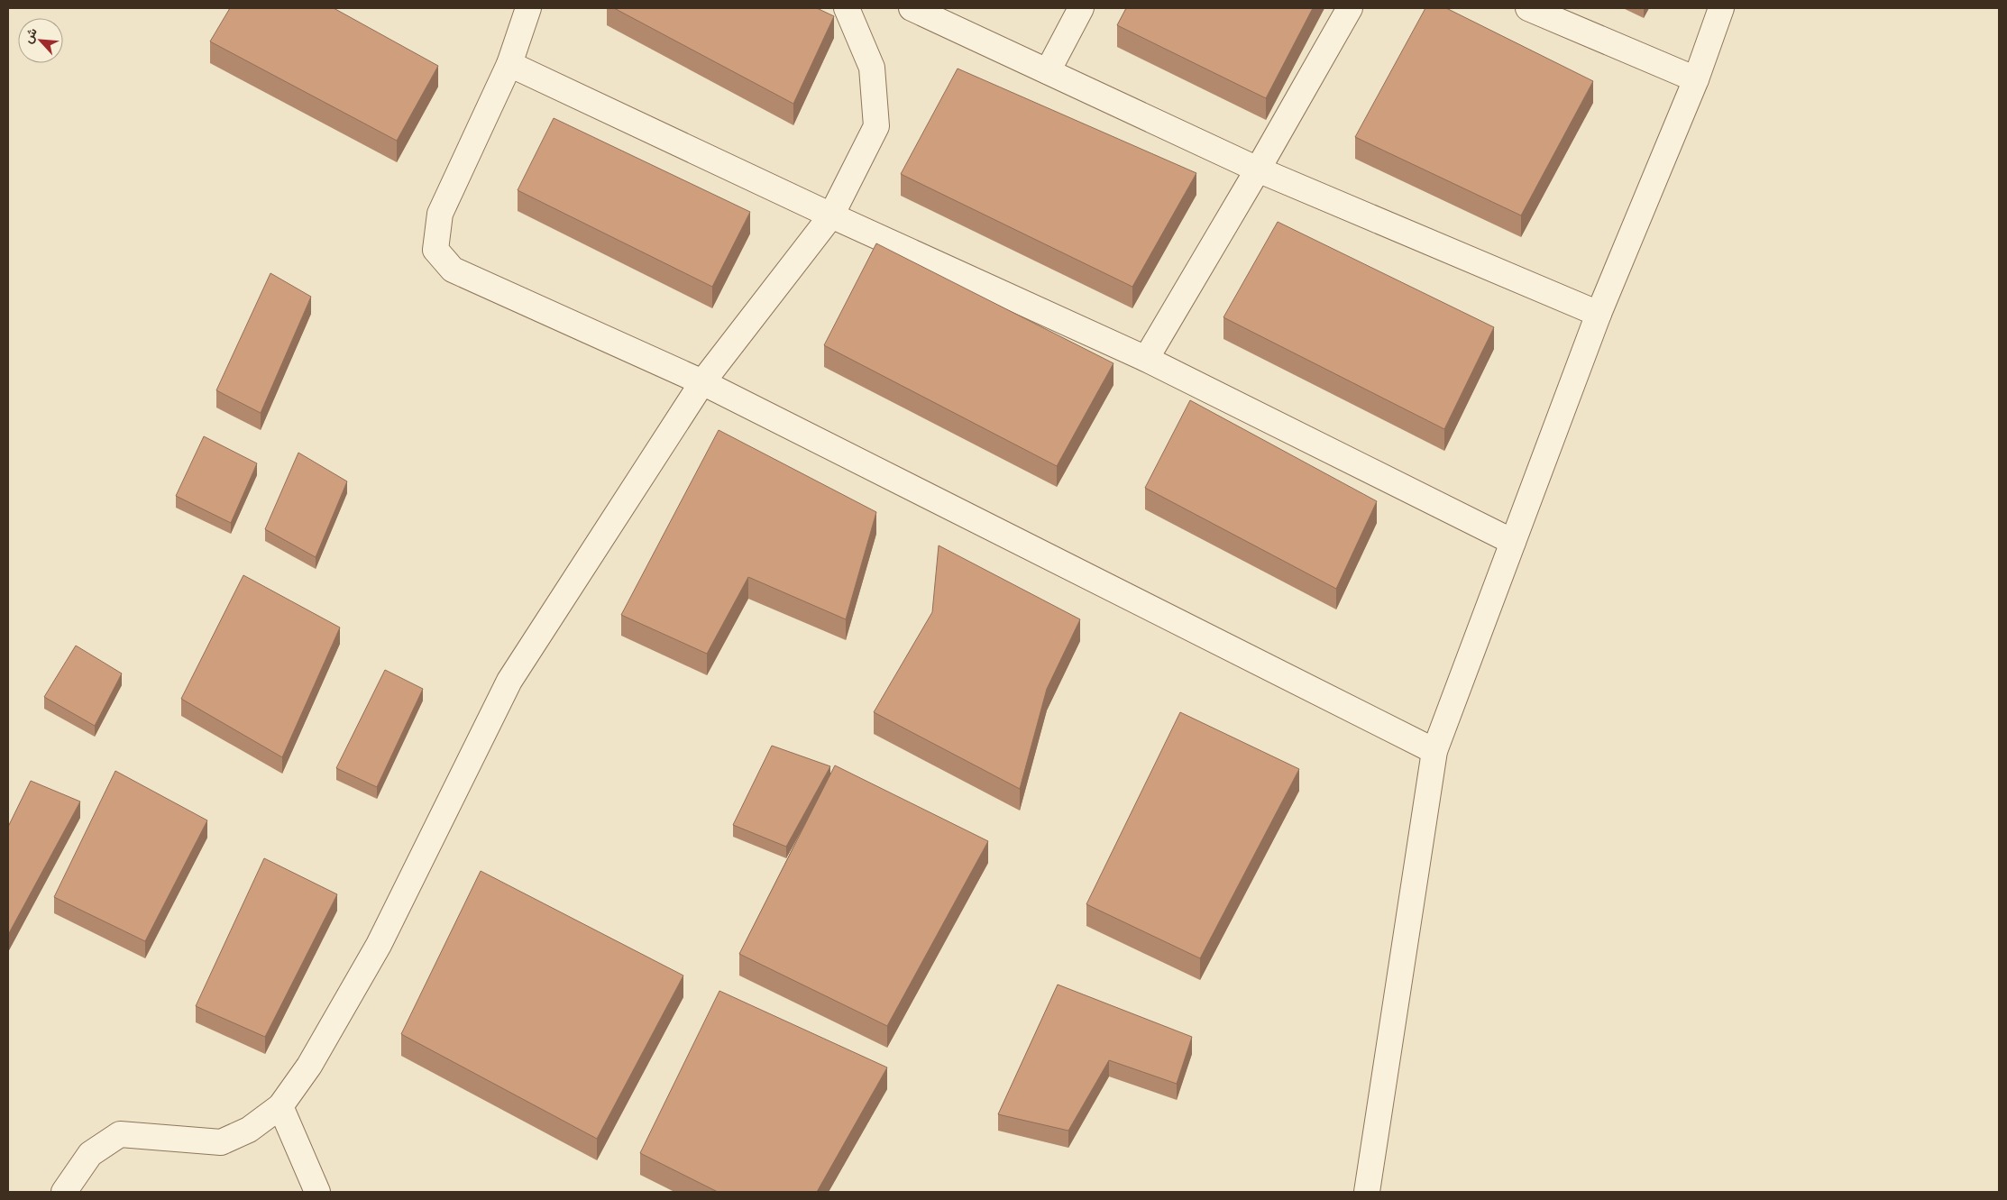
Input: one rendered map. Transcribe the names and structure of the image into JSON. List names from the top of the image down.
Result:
{
  "north": "top left"
}
